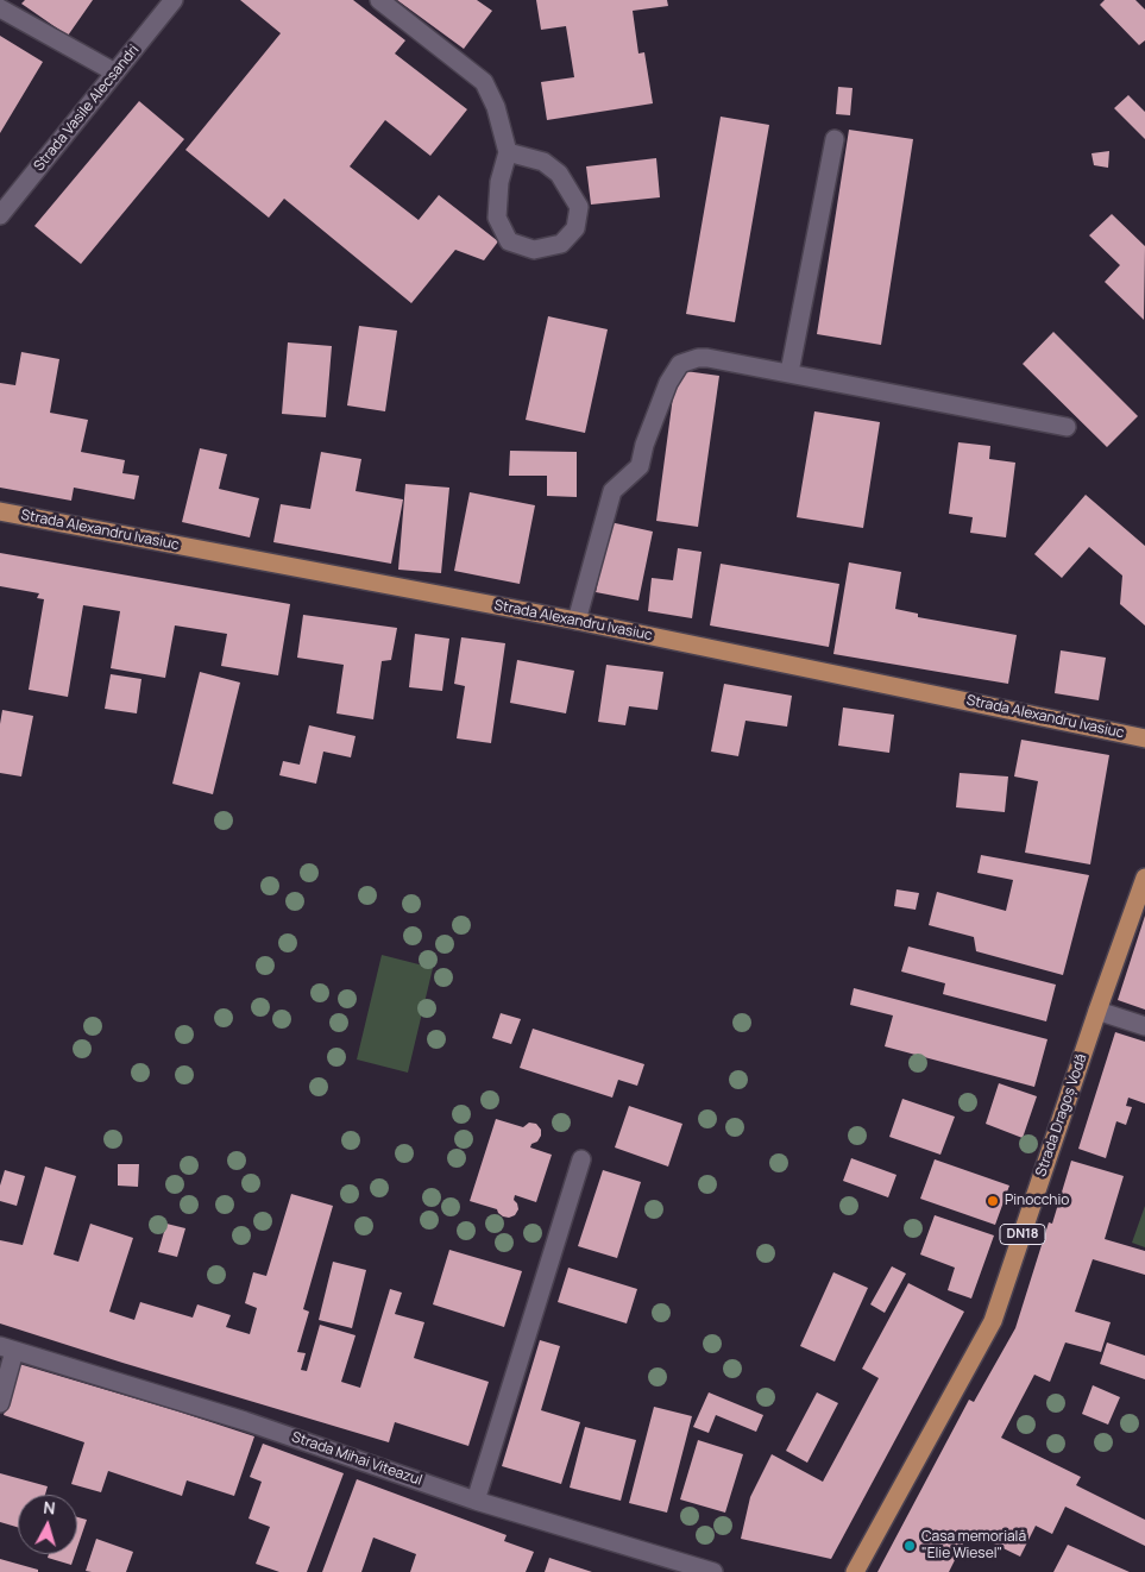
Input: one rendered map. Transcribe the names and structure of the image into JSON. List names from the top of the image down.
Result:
{
  "streets": {
    "main road": ["Strada Alexandru Ivasiuc", "Strada Dragoș Vodă", "DN18"],
    "street": ["Strada Vasile Alecsandri", "Strada Mihai Viteazul"]
  },
  "places": ["Pinocchio", "Casa memorială \"Elie Wiesel\""],
  "north": "top"
}
